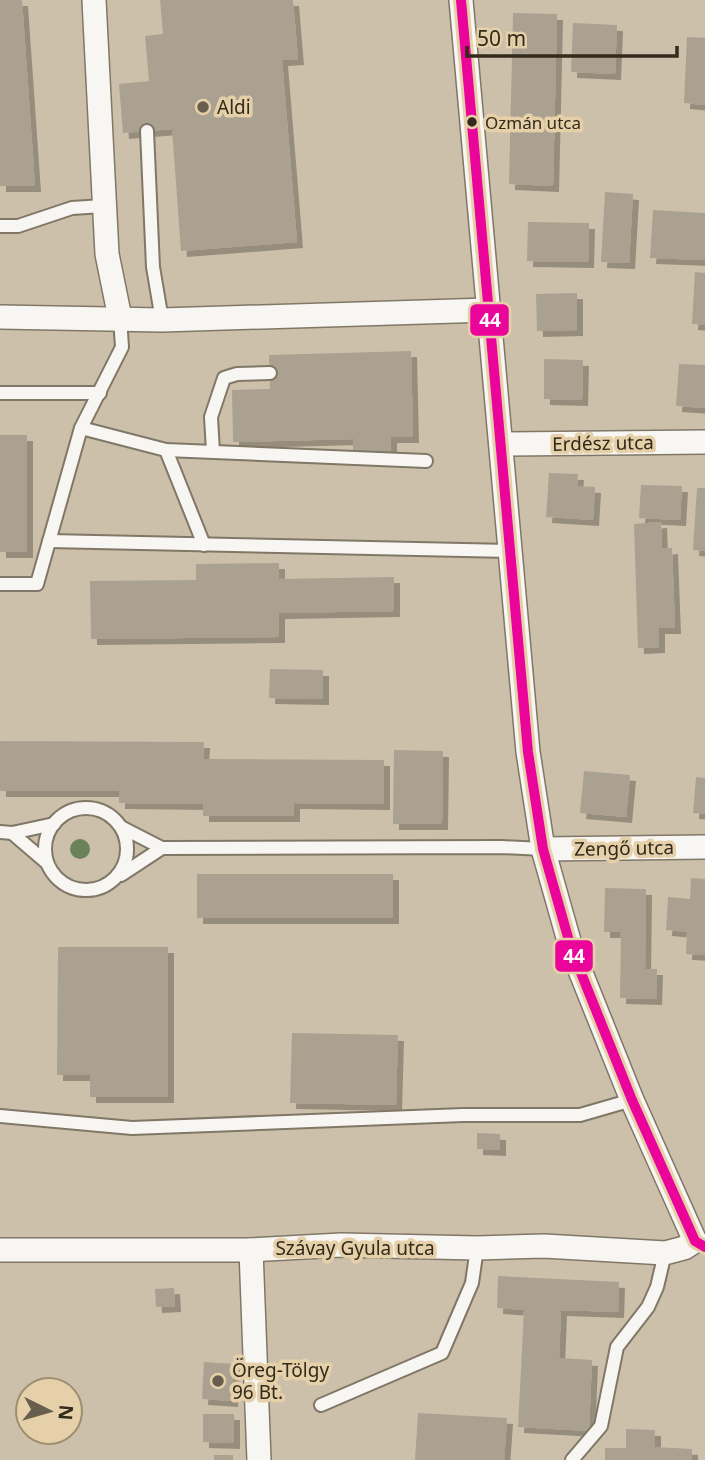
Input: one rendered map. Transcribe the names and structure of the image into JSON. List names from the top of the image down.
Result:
{
  "streets": {
    "street": ["Erdész utca", "Zengő utca", "Szávay Gyula utca"]
  },
  "places": ["Aldi", "Ozmán utca", "Öreg-Tölgy 96 Bt."],
  "lines": ["transit line 44"],
  "scale_bar": "50 m",
  "north": "right"
}
